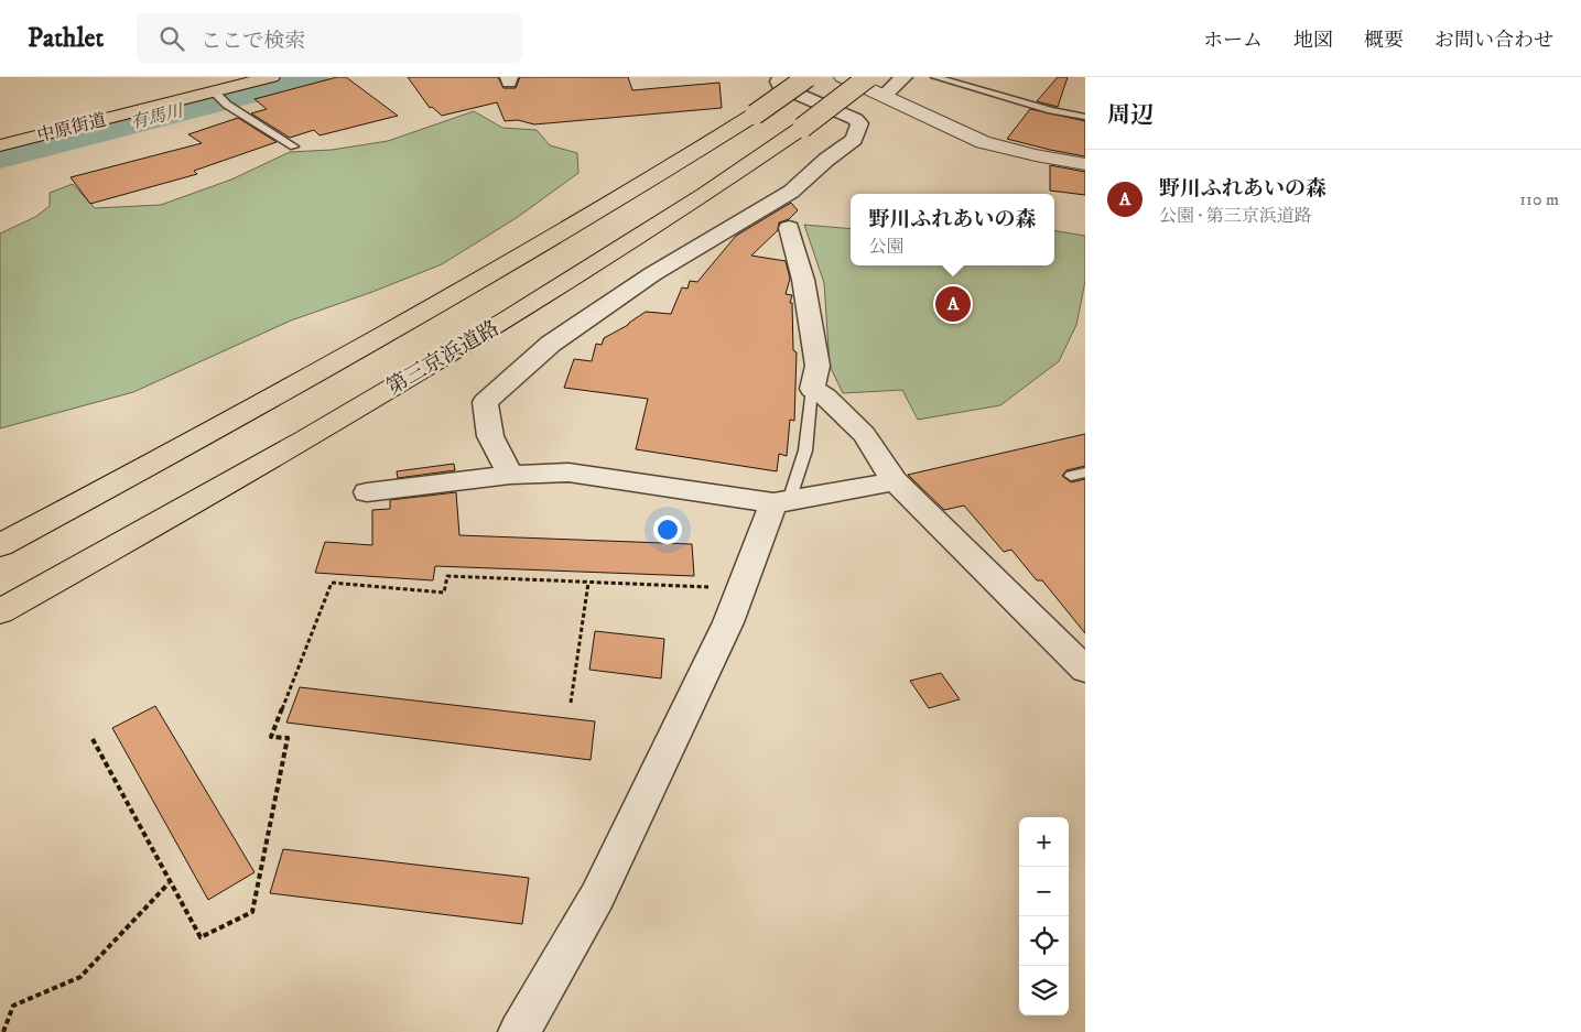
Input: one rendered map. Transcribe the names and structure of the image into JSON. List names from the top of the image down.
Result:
{
  "streets": {
    "main road": ["中原街道", "第三京浜道路"]
  },
  "water": ["有馬川"],
  "page": {
    "header": "Pathlet",
    "search": "ここで検索",
    "nav": [
      "ホーム",
      "地図",
      "概要",
      "お問い合わせ"
    ],
    "heading": "周辺",
    "list": [
      {
        "mark": "A",
        "name": "野川ふれあいの森",
        "note": "公園 · 第三京浜道路",
        "value": "110 m"
      }
    ],
    "popup": ["野川ふれあいの森", "公園"],
    "pins": "A",
    "map_buttons": ["+", "−"]
  }
}
